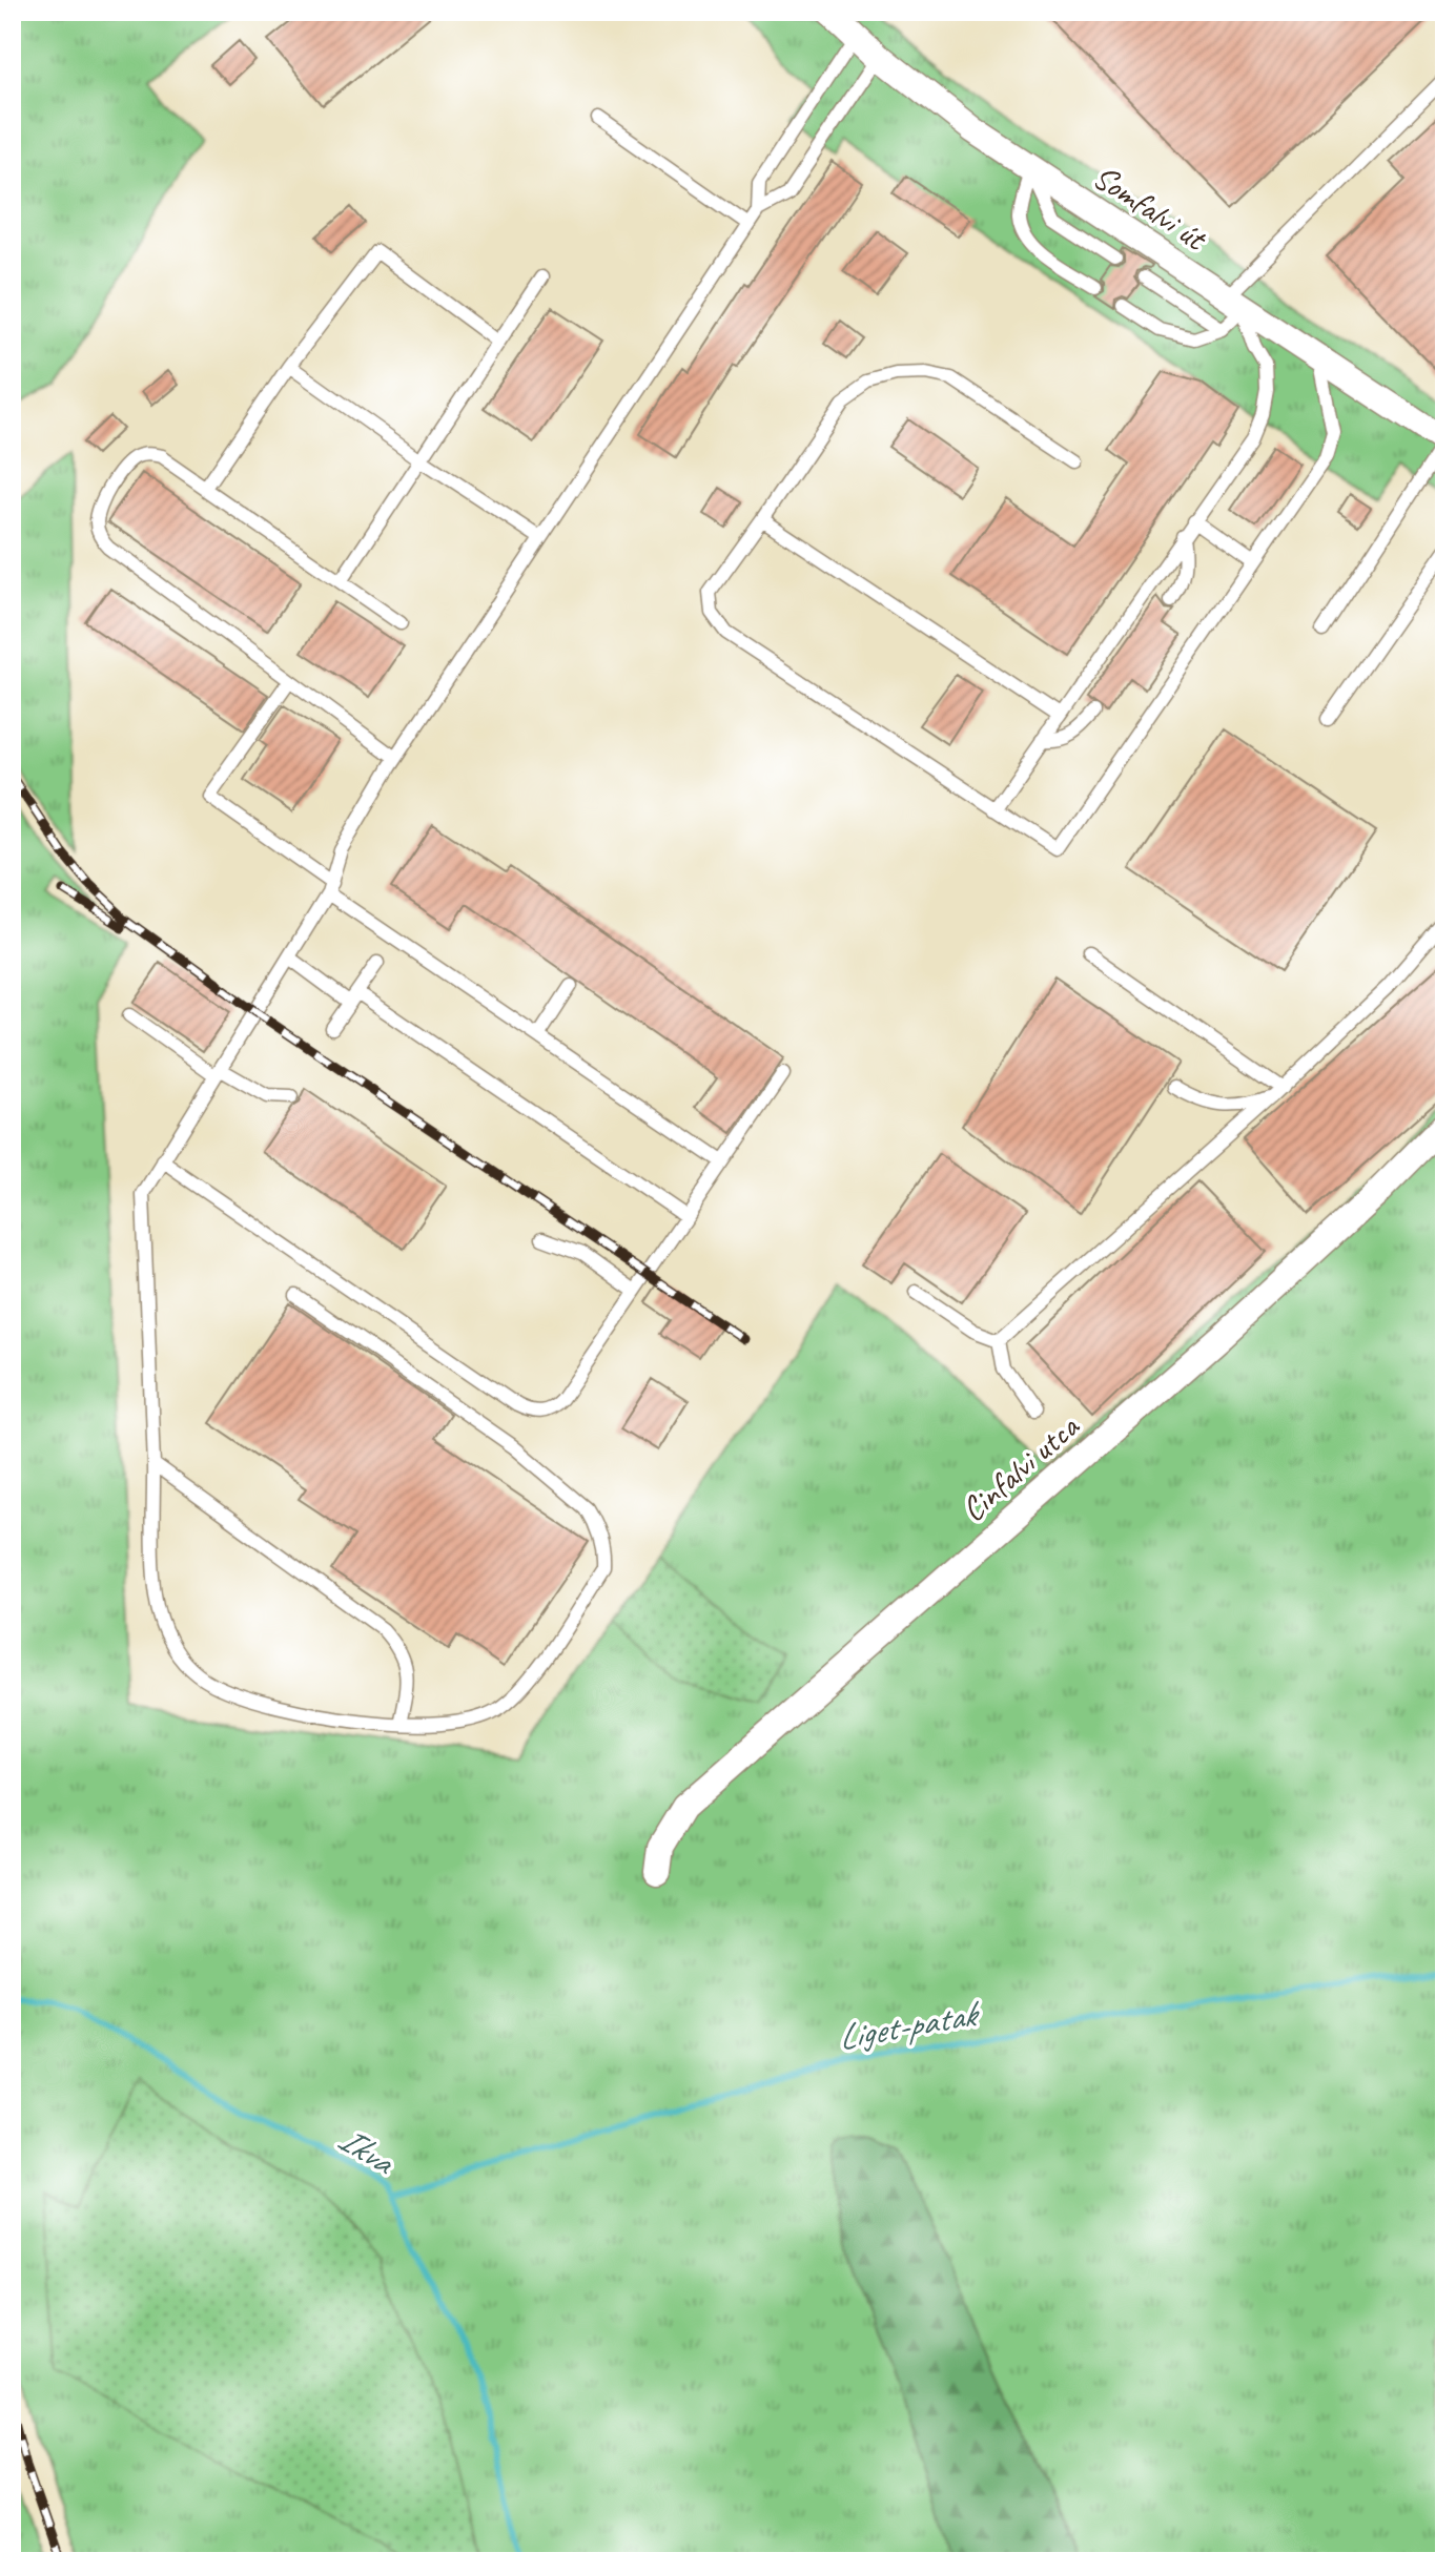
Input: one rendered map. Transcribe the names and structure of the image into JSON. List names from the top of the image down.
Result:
{
  "streets": {
    "street": ["Somfalvi út", "Cinfalvi utca"]
  },
  "water": ["Liget-patak", "Ikva"]
}
